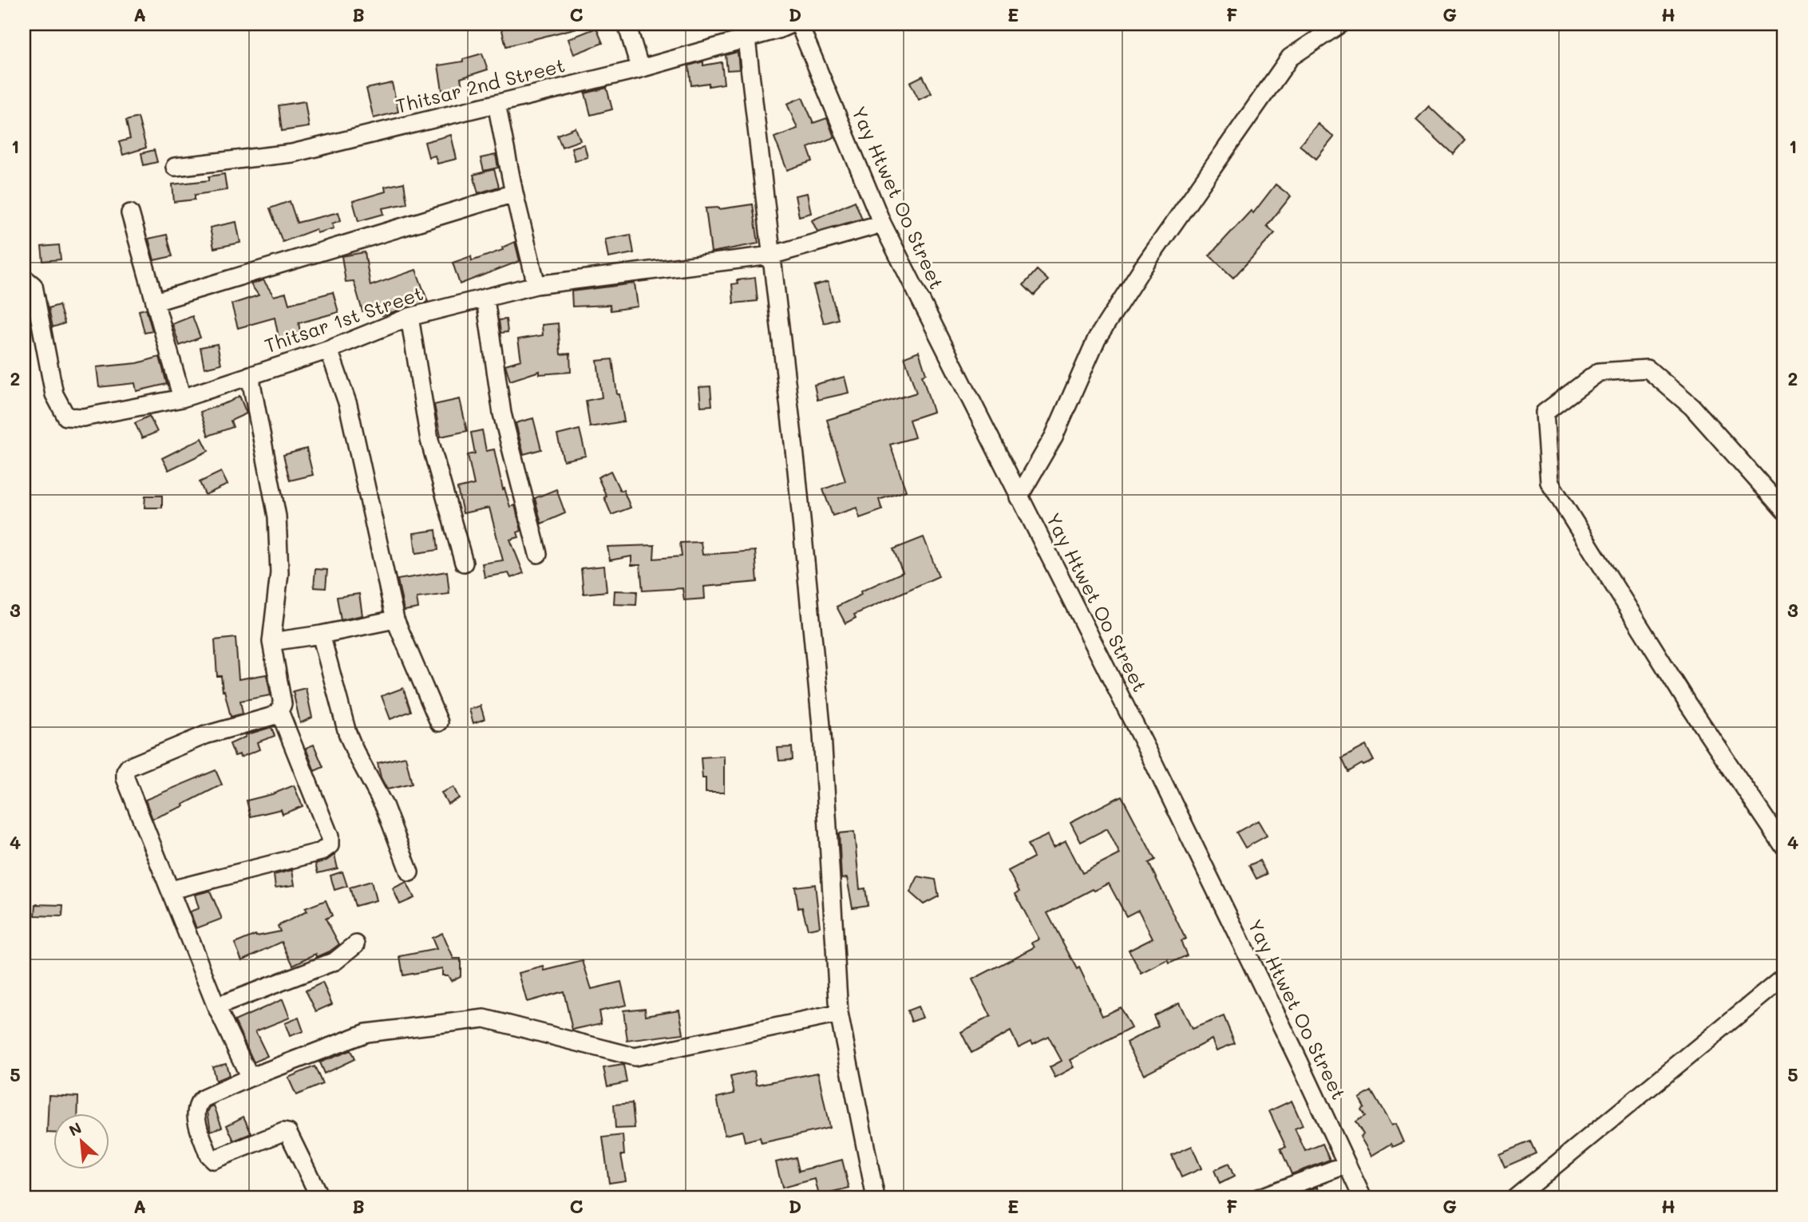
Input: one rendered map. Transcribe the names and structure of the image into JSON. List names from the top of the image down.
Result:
{
  "streets": {
    "street": ["Thitsar 2nd Street", "Yay Htwet Oo Street", "Thitsar 1st Street"]
  },
  "crossings": [
    ["Yay Htwet Oo Street", "Thitsar 1st Street"]
  ],
  "north": "top left",
  "grid": {
    "columns": [
      "A",
      "B",
      "C",
      "D",
      "E",
      "F",
      "G",
      "H"
    ],
    "rows": [
      "1",
      "2",
      "3",
      "4",
      "5"
    ]
  }
}
